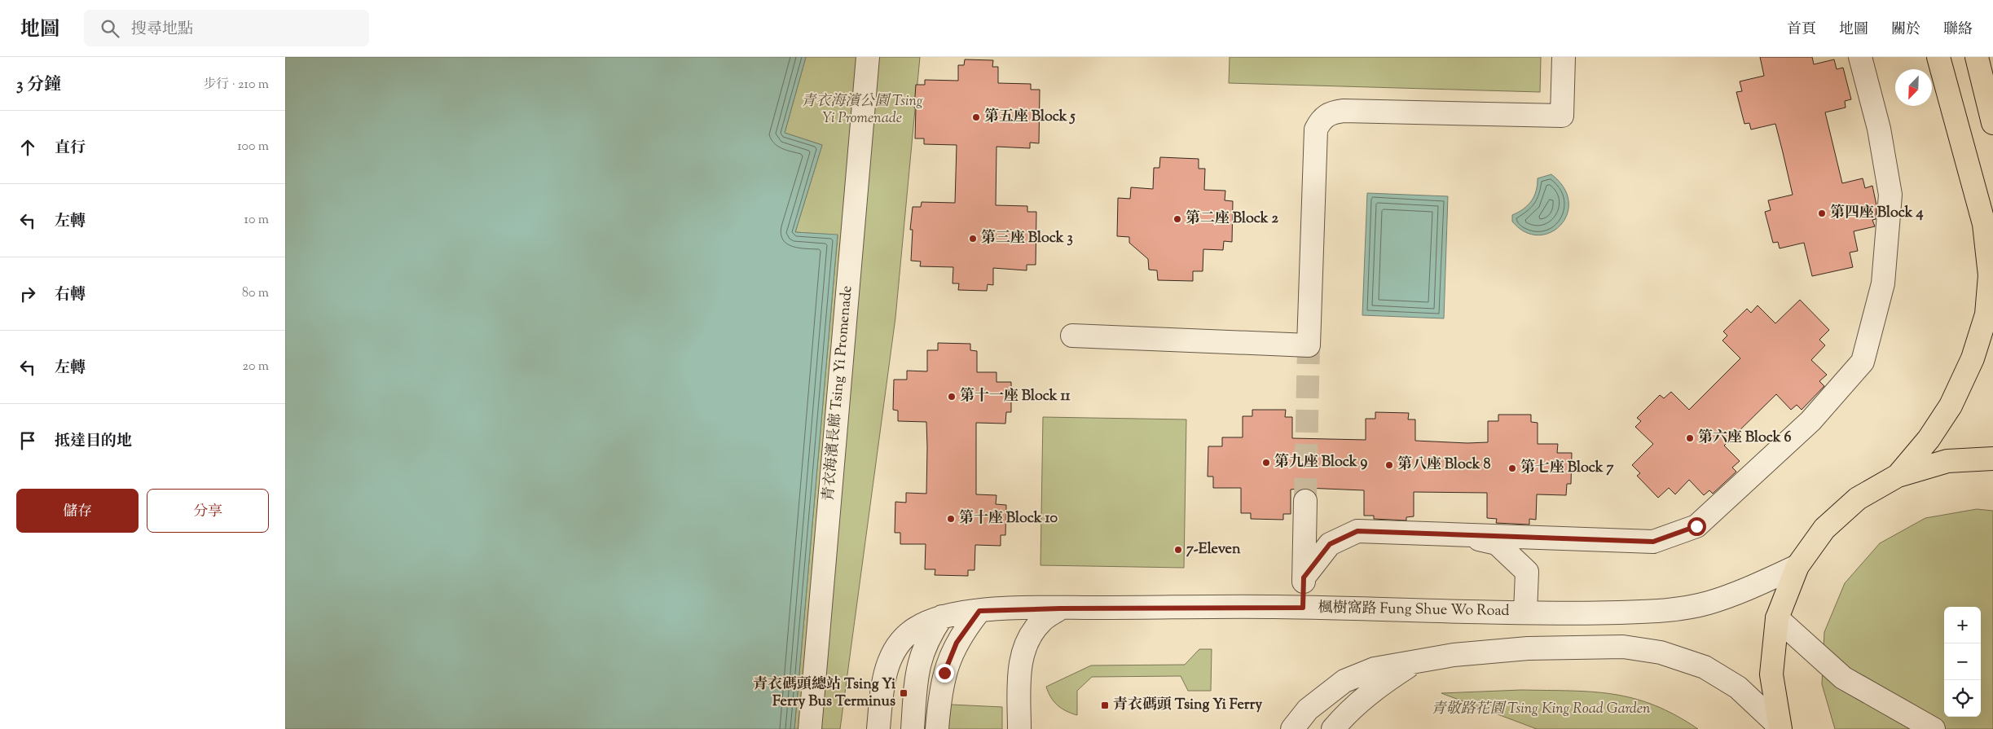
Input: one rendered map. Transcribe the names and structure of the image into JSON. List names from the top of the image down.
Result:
{
  "streets": {
    "street": ["青衣海濱長廊 Tsing Yi Promenade", "楓樹窩路 Fung Shue Wo Road"]
  },
  "parks": ["青衣海濱公園 Tsing Yi Promenade", "青敬路花園 Tsing King Road Garden"],
  "places": {
    "other": [
      "第五座 Block 5",
      "第四座 Block 4",
      "第二座 Block 2",
      "第三座 Block 3",
      "第十一座 Block 11",
      "第六座 Block 6",
      "第九座 Block 9",
      "第八座 Block 8",
      "第七座 Block 7",
      "第十座 Block 10",
      "7-Eleven"
    ],
    "transit": ["青衣碼頭總站 Tsing Yi Ferry Bus Terminus", "青衣碼頭 Tsing Yi Ferry"]
  },
  "north": "bottom left",
  "page": {
    "header": "地圖",
    "search": "搜尋地點",
    "nav": [
      "首頁",
      "地圖",
      "關於",
      "聯絡"
    ],
    "heading": ["3 分鐘", "步行 · 210 m"],
    "list": [
      ["直行", "100 m"],
      ["左轉", "10 m"],
      ["右轉", "80 m"],
      ["左轉", "20 m"],
      "抵達目的地"
    ],
    "buttons": ["儲存", "分享"],
    "map_buttons": ["+", "−"]
  }
}
